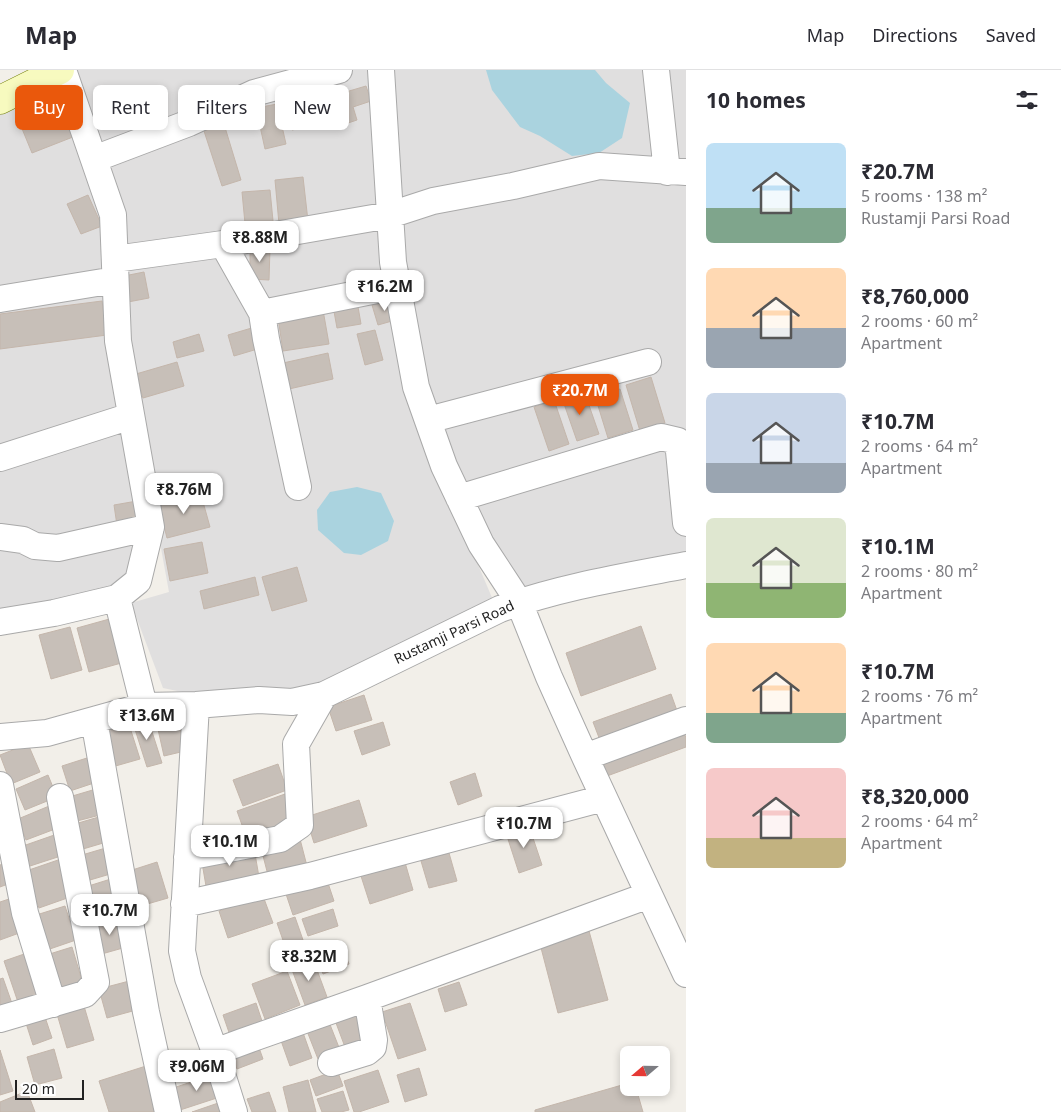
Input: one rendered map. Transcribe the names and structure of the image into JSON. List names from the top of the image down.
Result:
{
  "streets": {
    "street": ["Rustamji Parsi Road"]
  },
  "scale_bar": "20 m",
  "north": "left",
  "page": {
    "header": "Map",
    "nav": ["Map", "Directions", "Saved"],
    "heading": "10 homes",
    "chip": [
      "Buy",
      "Rent",
      "Filters",
      "New"
    ],
    "list": [
      {
        "name": "₹20.7M",
        "note": "5 rooms · 138 m² · Rustamji Parsi Road"
      },
      {
        "name": "₹8,760,000",
        "note": "2 rooms · 60 m² · Apartment"
      },
      {
        "name": "₹10.7M",
        "note": "2 rooms · 64 m² · Apartment"
      },
      {
        "name": "₹10.1M",
        "note": "2 rooms · 80 m² · Apartment"
      },
      {
        "name": "₹10.7M",
        "note": "2 rooms · 76 m² · Apartment"
      },
      {
        "name": "₹8,320,000",
        "note": "2 rooms · 64 m² · Apartment"
      }
    ],
    "price": [
      "₹8.88M",
      "₹16.2M",
      "₹20.7M",
      "₹8.76M",
      "₹13.6M",
      "₹10.7M",
      "₹10.1M",
      "₹10.7M",
      "₹8.32M",
      "₹9.06M"
    ],
    "scale": "20 m"
  }
}
